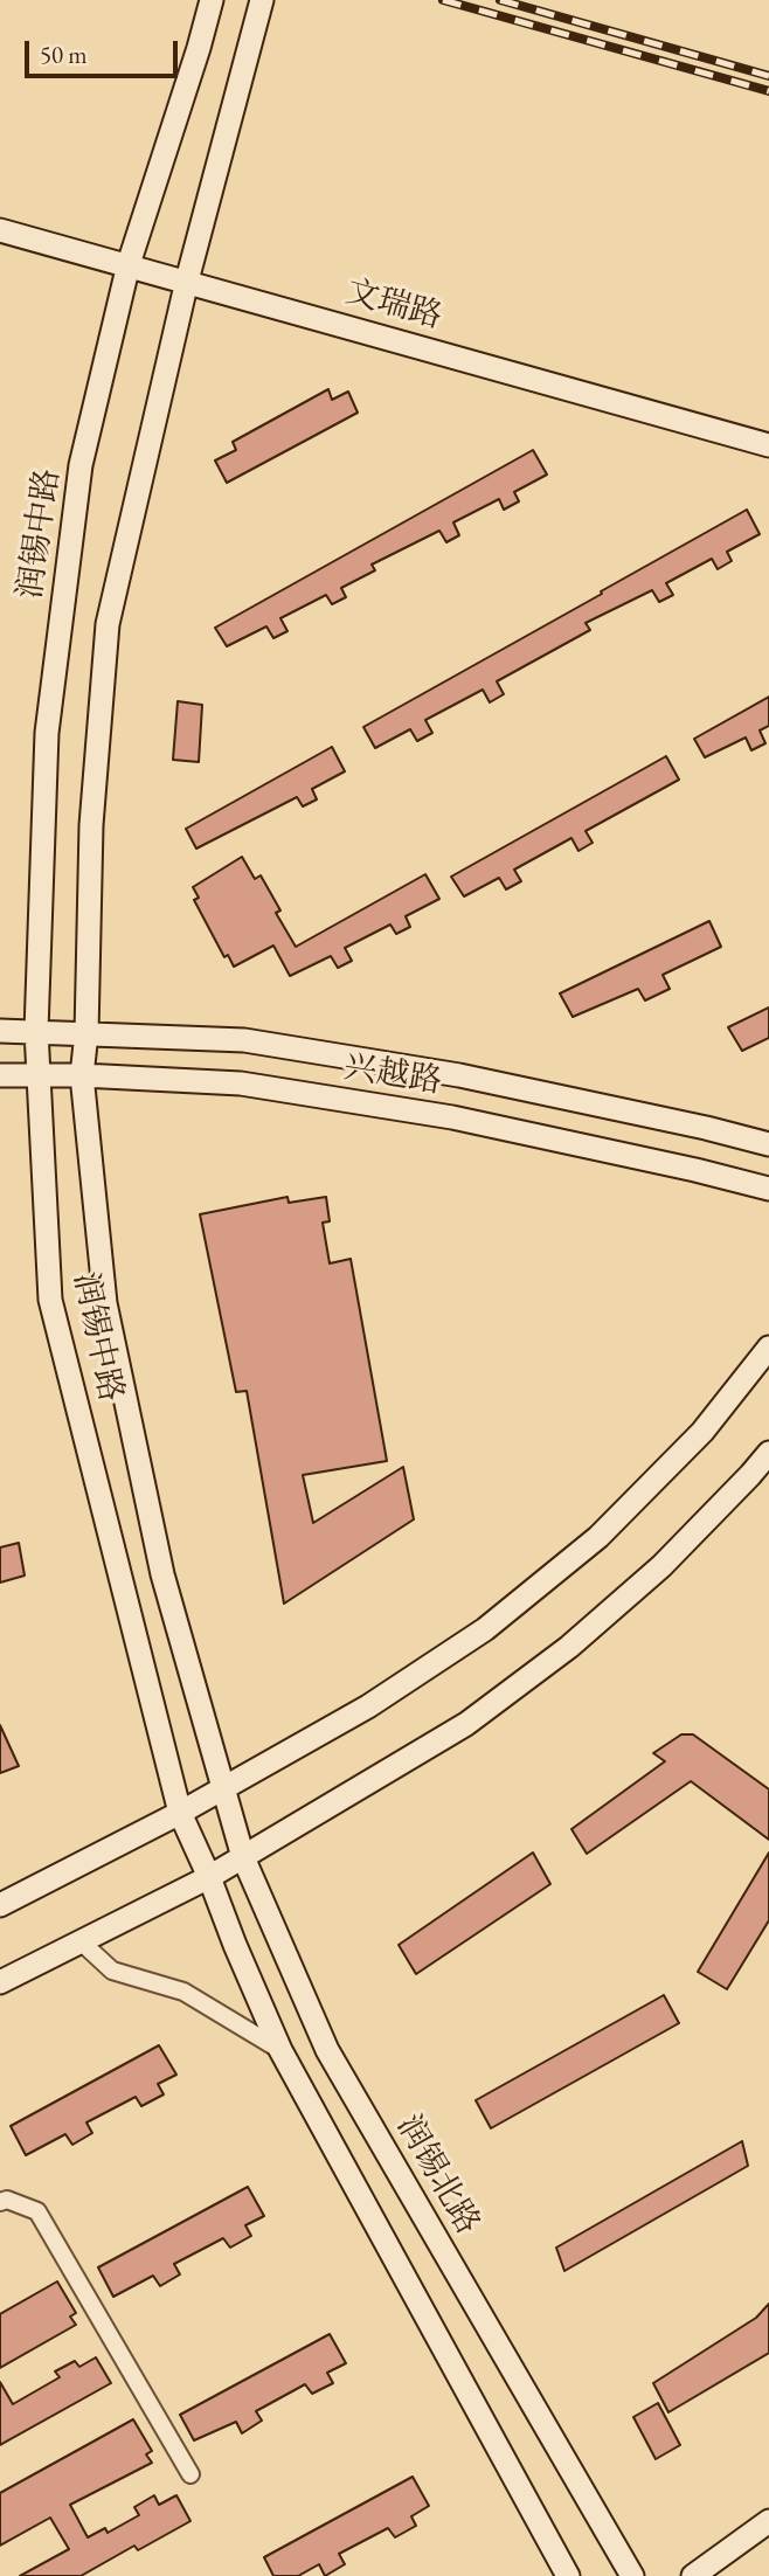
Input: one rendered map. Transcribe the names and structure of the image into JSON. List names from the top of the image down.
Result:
{
  "streets": {
    "main road": [
      "文瑞路",
      "润锡中路",
      "兴越路",
      "润锡北路"
    ]
  },
  "crossings": [
    ["文瑞路", "润锡中路"],
    ["润锡中路", "兴越路"],
    ["润锡中路", "润锡北路"]
  ],
  "scale_bar": "50 m"
}
